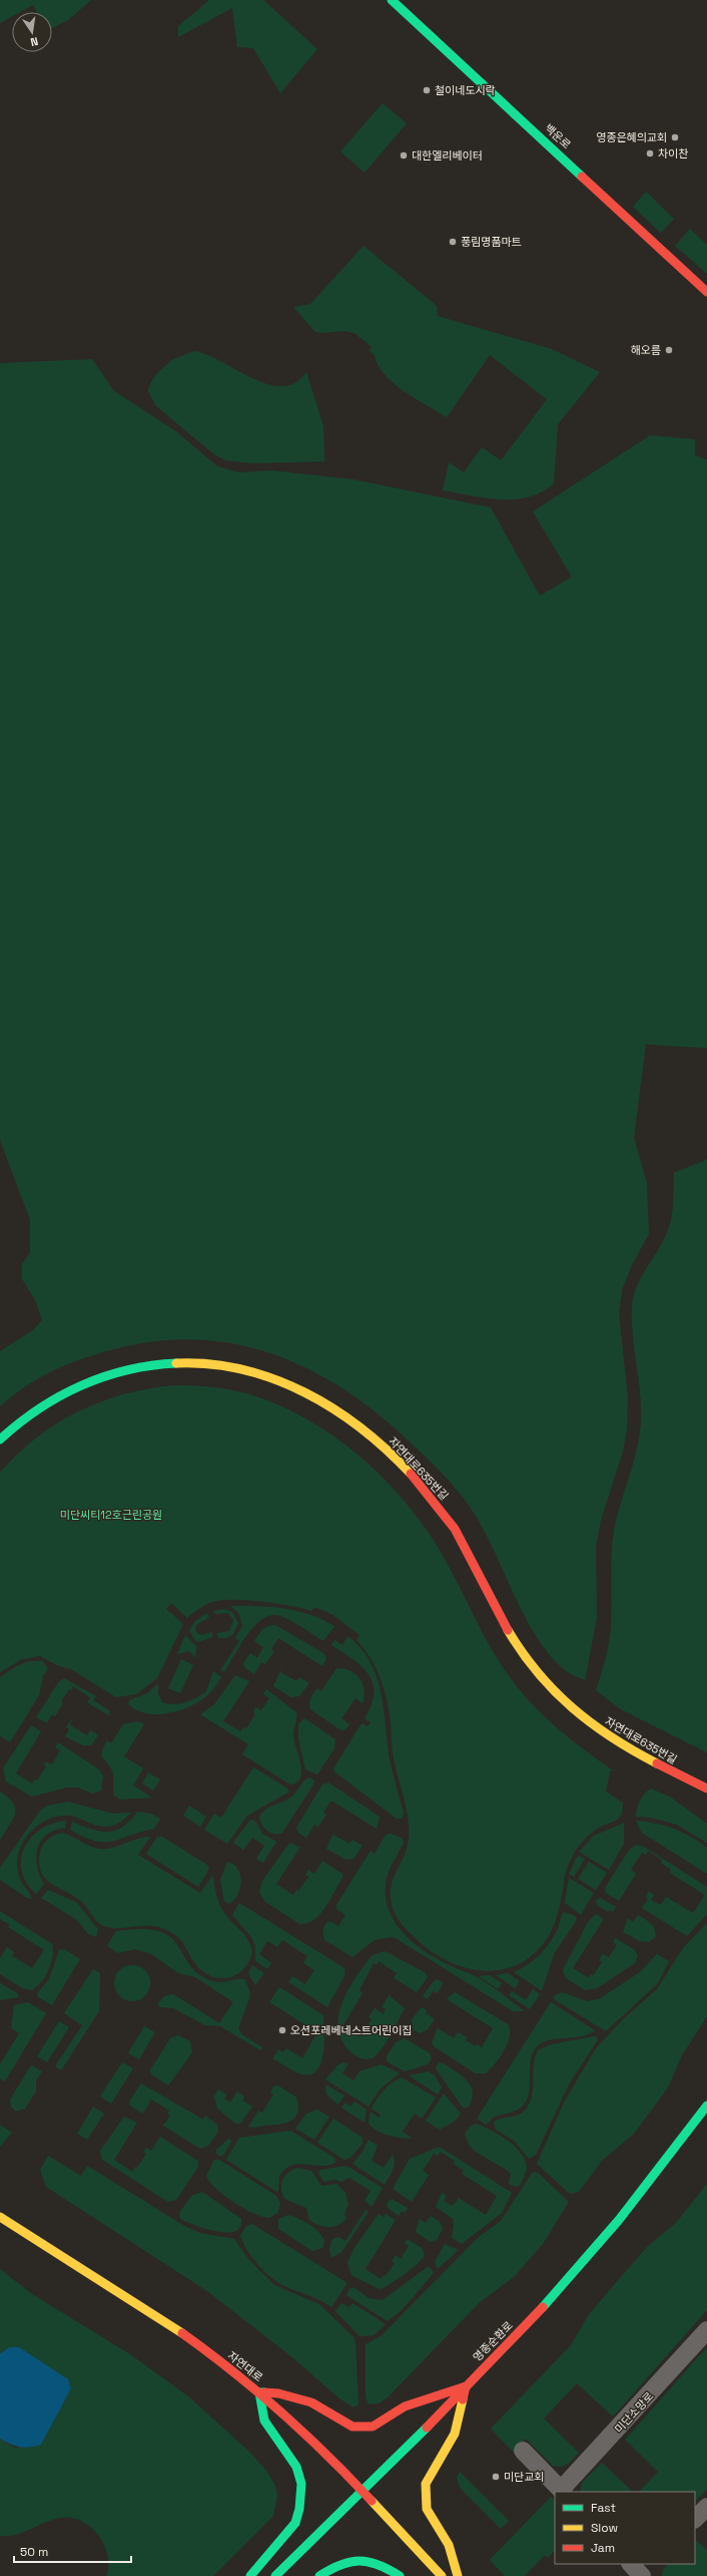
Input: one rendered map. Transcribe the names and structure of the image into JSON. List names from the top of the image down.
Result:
{
  "streets": {
    "main road": [
      "백운로",
      "자연대로635번길",
      "영종순환로",
      "자연대로"
    ],
    "street": ["미단소망로"]
  },
  "crossings": [
    ["영종순환로", "자연대로"]
  ],
  "parks": ["미단씨티12호근린공원"],
  "places": [
    "철이네도시락",
    "영종은혜의교회",
    "차이찬",
    "대한엘리베이터",
    "풍림명품마트",
    "해오름",
    "오션포레베네스트어린이집",
    "미단교회"
  ],
  "legend": ["Fast", "Slow", "Jam"],
  "scale_bar": "50 m",
  "north": "bottom"
}
